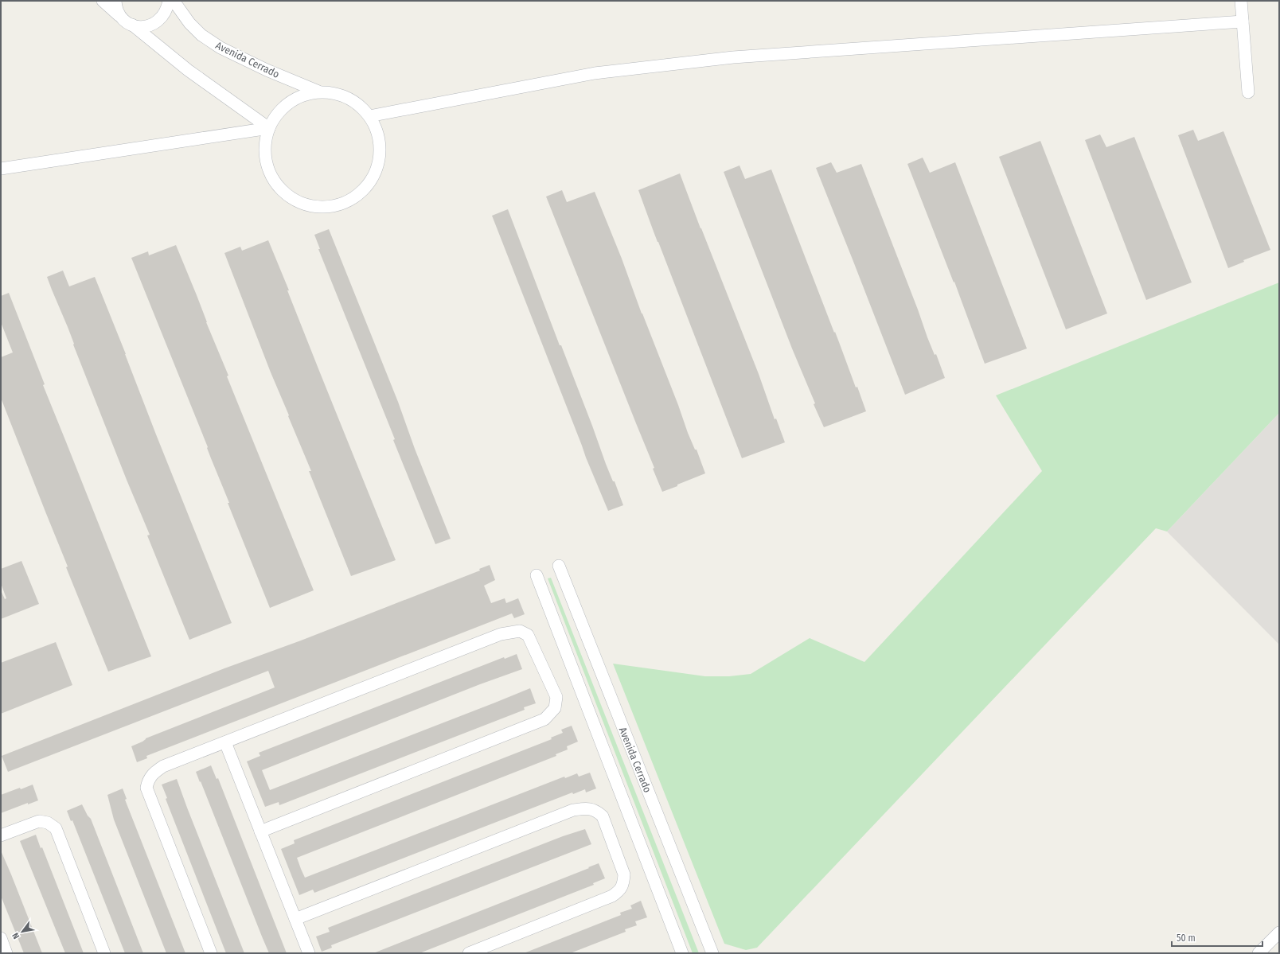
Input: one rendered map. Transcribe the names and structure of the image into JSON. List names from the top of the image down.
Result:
{
  "streets": {
    "street": ["Avenida Cerrado"]
  },
  "scale_bar": "50 m",
  "north": "bottom left"
}
